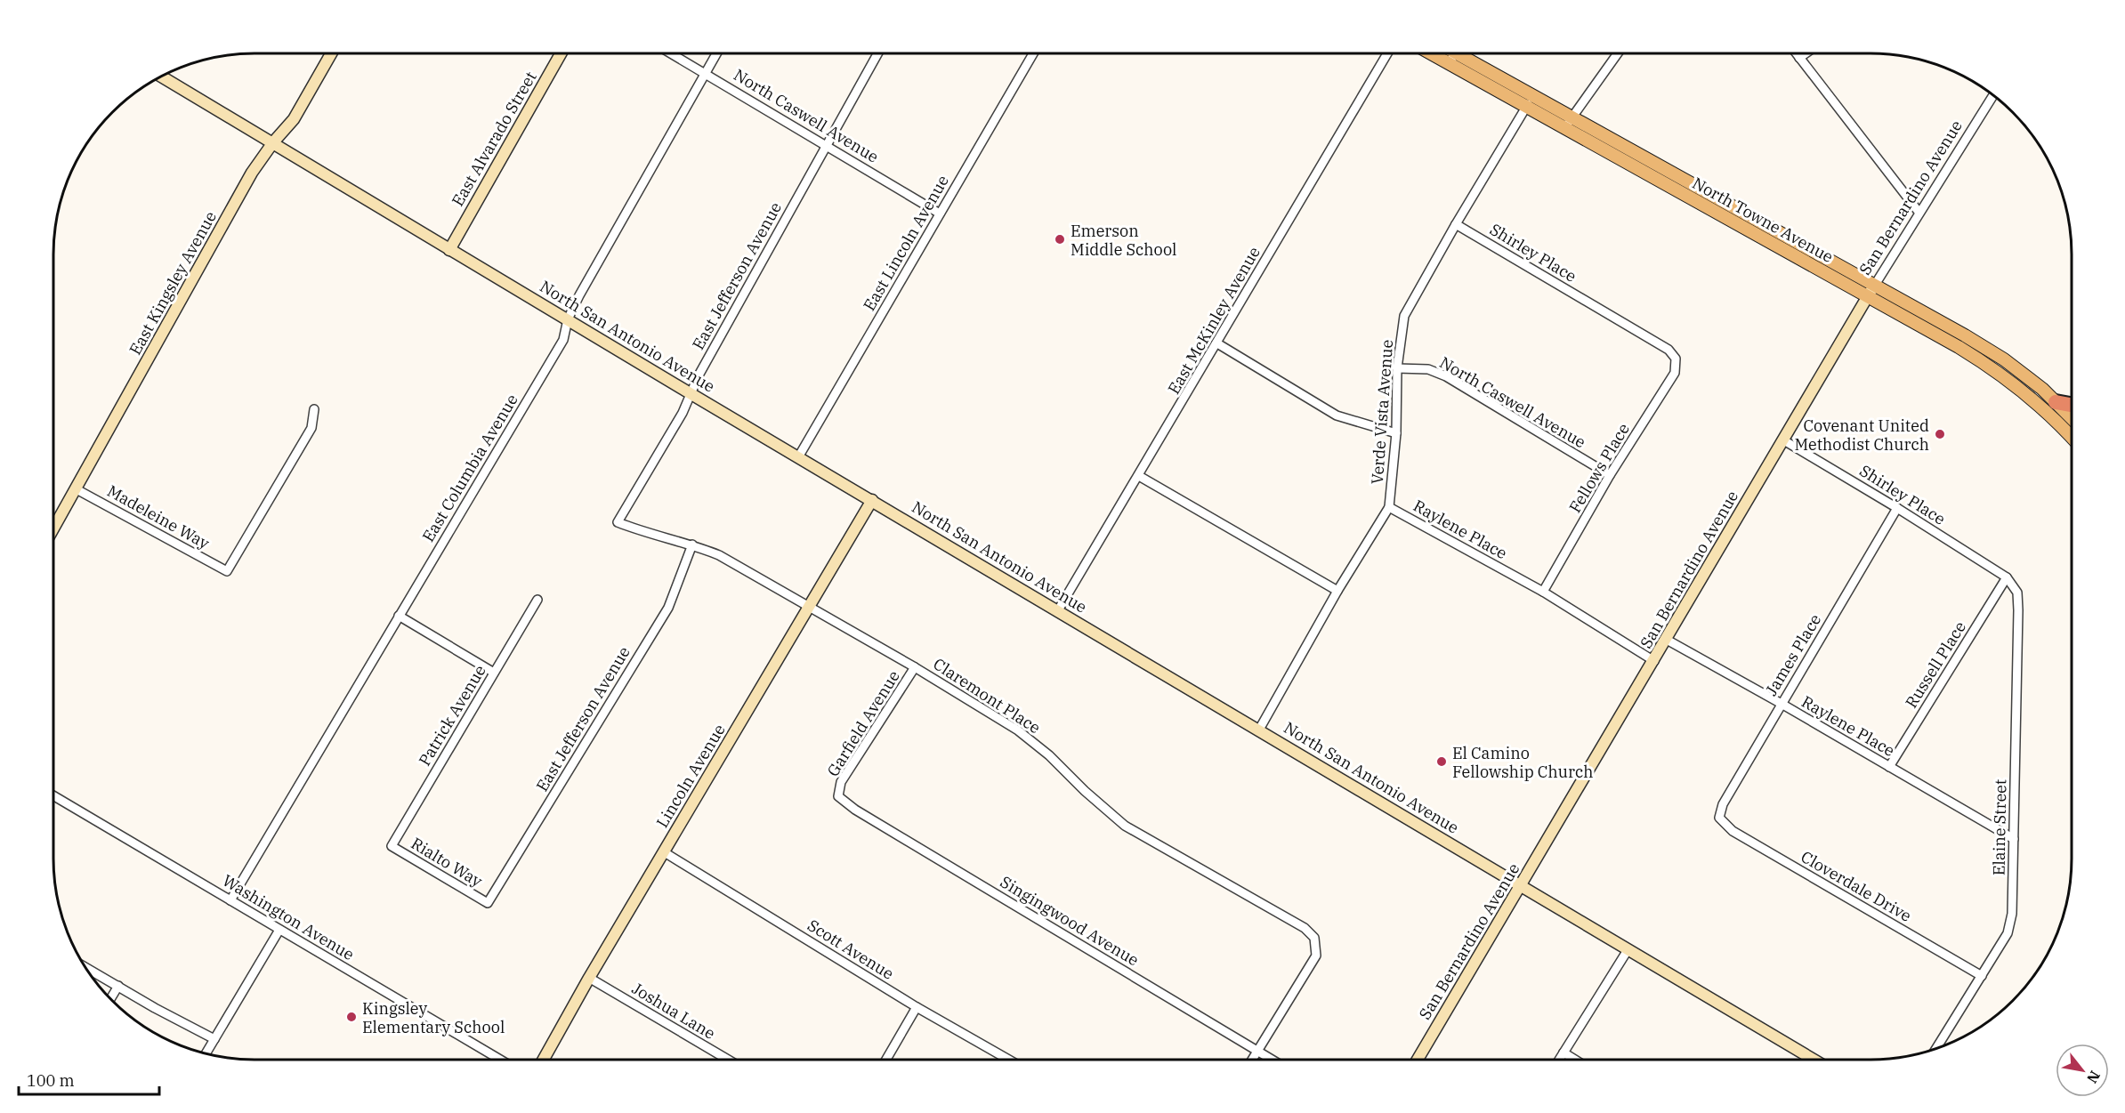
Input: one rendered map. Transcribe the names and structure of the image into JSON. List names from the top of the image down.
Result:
{
  "streets": {
    "main road": [
      "East Alvarado Street",
      "San Bernardino Avenue",
      "North Towne Avenue",
      "East Kingsley Avenue",
      "North San Antonio Avenue",
      "Lincoln Avenue"
    ],
    "street": [
      "North Caswell Avenue",
      "East Lincoln Avenue",
      "Shirley Place",
      "East Jefferson Avenue",
      "East McKinley Avenue",
      "Verde Vista Avenue",
      "East Columbia Avenue",
      "Fellows Place",
      "Madeleine Way",
      "Raylene Place",
      "James Place",
      "Russell Place",
      "Claremont Place",
      "Patrick Avenue",
      "Garfield Avenue",
      "Elaine Street",
      "Rialto Way",
      "Cloverdale Drive",
      "Washington Avenue",
      "Singingwood Avenue",
      "Scott Avenue",
      "Joshua Lane"
    ]
  },
  "crossings": [
    ["North Caswell Avenue", "East Lincoln Avenue"],
    ["North Caswell Avenue", "East Jefferson Avenue"],
    ["North Caswell Avenue", "Verde Vista Avenue"],
    ["North Caswell Avenue", "East Columbia Avenue"],
    ["North Caswell Avenue", "Fellows Place"],
    ["East Alvarado Street", "North San Antonio Avenue"],
    ["San Bernardino Avenue", "North Towne Avenue"],
    ["San Bernardino Avenue", "Shirley Place"],
    ["San Bernardino Avenue", "North San Antonio Avenue"],
    ["San Bernardino Avenue", "Raylene Place"],
    ["North Towne Avenue", "Verde Vista Avenue"],
    ["East Lincoln Avenue", "North San Antonio Avenue"],
    ["Shirley Place", "Verde Vista Avenue"],
    ["Shirley Place", "Fellows Place"],
    ["Shirley Place", "James Place"],
    ["Shirley Place", "Russell Place"],
    ["Shirley Place", "Elaine Street"],
    ["East Jefferson Avenue", "North San Antonio Avenue"],
    ["East Jefferson Avenue", "Claremont Place"],
    ["East Jefferson Avenue", "Rialto Way"],
    ["East Kingsley Avenue", "North San Antonio Avenue"],
    ["East Kingsley Avenue", "Madeleine Way"],
    ["East McKinley Avenue", "North San Antonio Avenue"],
    ["North San Antonio Avenue", "Verde Vista Avenue"],
    ["North San Antonio Avenue", "East Columbia Avenue"],
    ["North San Antonio Avenue", "Lincoln Avenue"],
    ["Verde Vista Avenue", "Raylene Place"],
    ["East Columbia Avenue", "Washington Avenue"],
    ["Fellows Place", "Raylene Place"],
    ["Raylene Place", "James Place"],
    ["Raylene Place", "Russell Place"],
    ["Raylene Place", "Elaine Street"],
    ["James Place", "Cloverdale Drive"],
    ["Russell Place", "Elaine Street"],
    ["Claremont Place", "Garfield Avenue"],
    ["Claremont Place", "Lincoln Avenue"],
    ["Claremont Place", "Singingwood Avenue"],
    ["Patrick Avenue", "Rialto Way"],
    ["Garfield Avenue", "Singingwood Avenue"],
    ["Lincoln Avenue", "Scott Avenue"],
    ["Lincoln Avenue", "Joshua Lane"],
    ["Elaine Street", "Cloverdale Drive"]
  ],
  "places": [
    "Emerson Middle School",
    "Covenant United Methodist Church",
    "El Camino Fellowship Church",
    "Kingsley Elementary School"
  ],
  "scale_bar": "100 m",
  "north": "bottom right"
}
